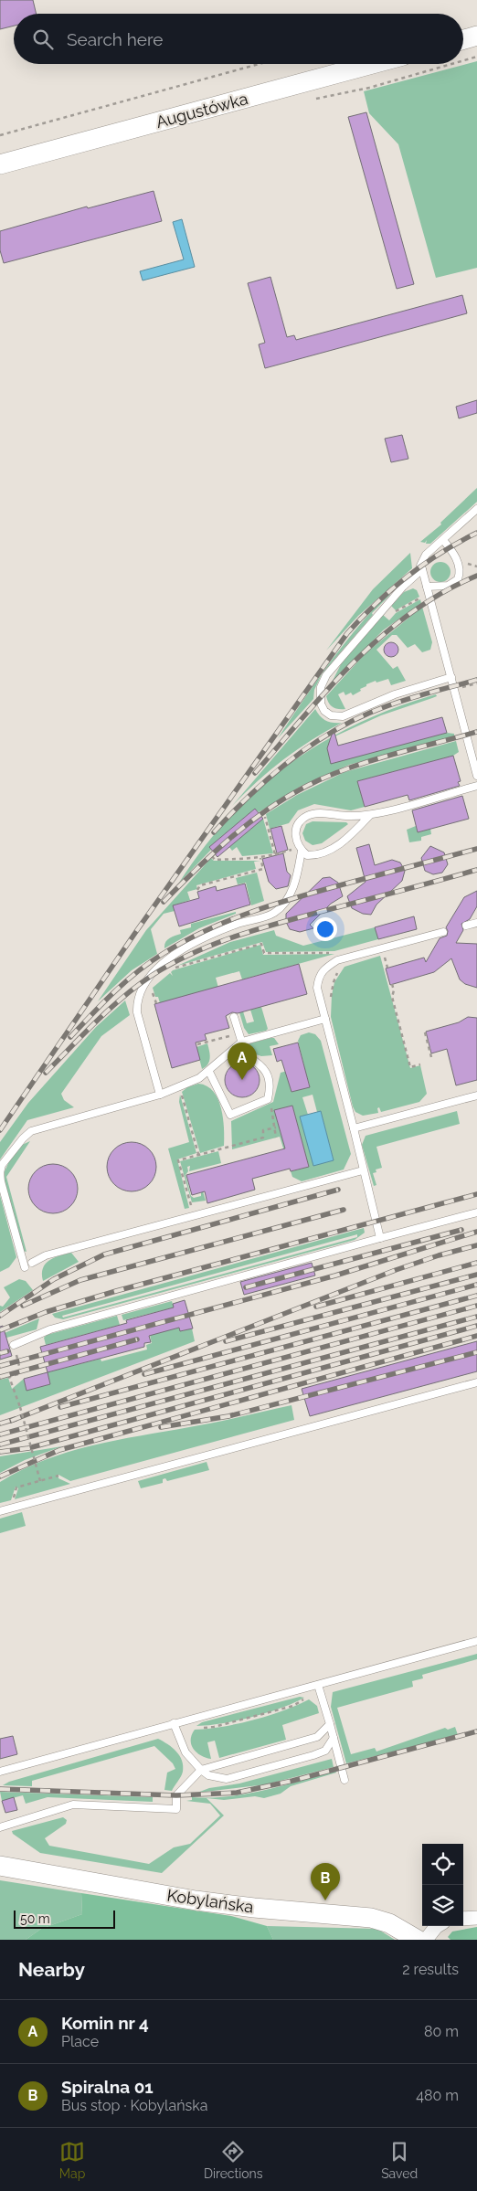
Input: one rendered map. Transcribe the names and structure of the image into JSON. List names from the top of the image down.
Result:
{
  "streets": {
    "street": ["Augustówka", "Kobylańska"]
  },
  "scale_bar": "50 m",
  "page": {
    "search": "Search here",
    "pins": ["A", "B"],
    "scale": "50 m",
    "heading": ["Nearby", "2 results"],
    "list": [
      {
        "mark": "A",
        "name": "Komin nr 4",
        "note": "Place",
        "value": "80 m"
      },
      {
        "mark": "B",
        "name": "Spiralna 01",
        "note": "Bus stop · Kobylańska",
        "value": "480 m"
      }
    ],
    "nav": ["Map", "Directions", "Saved"]
  }
}
